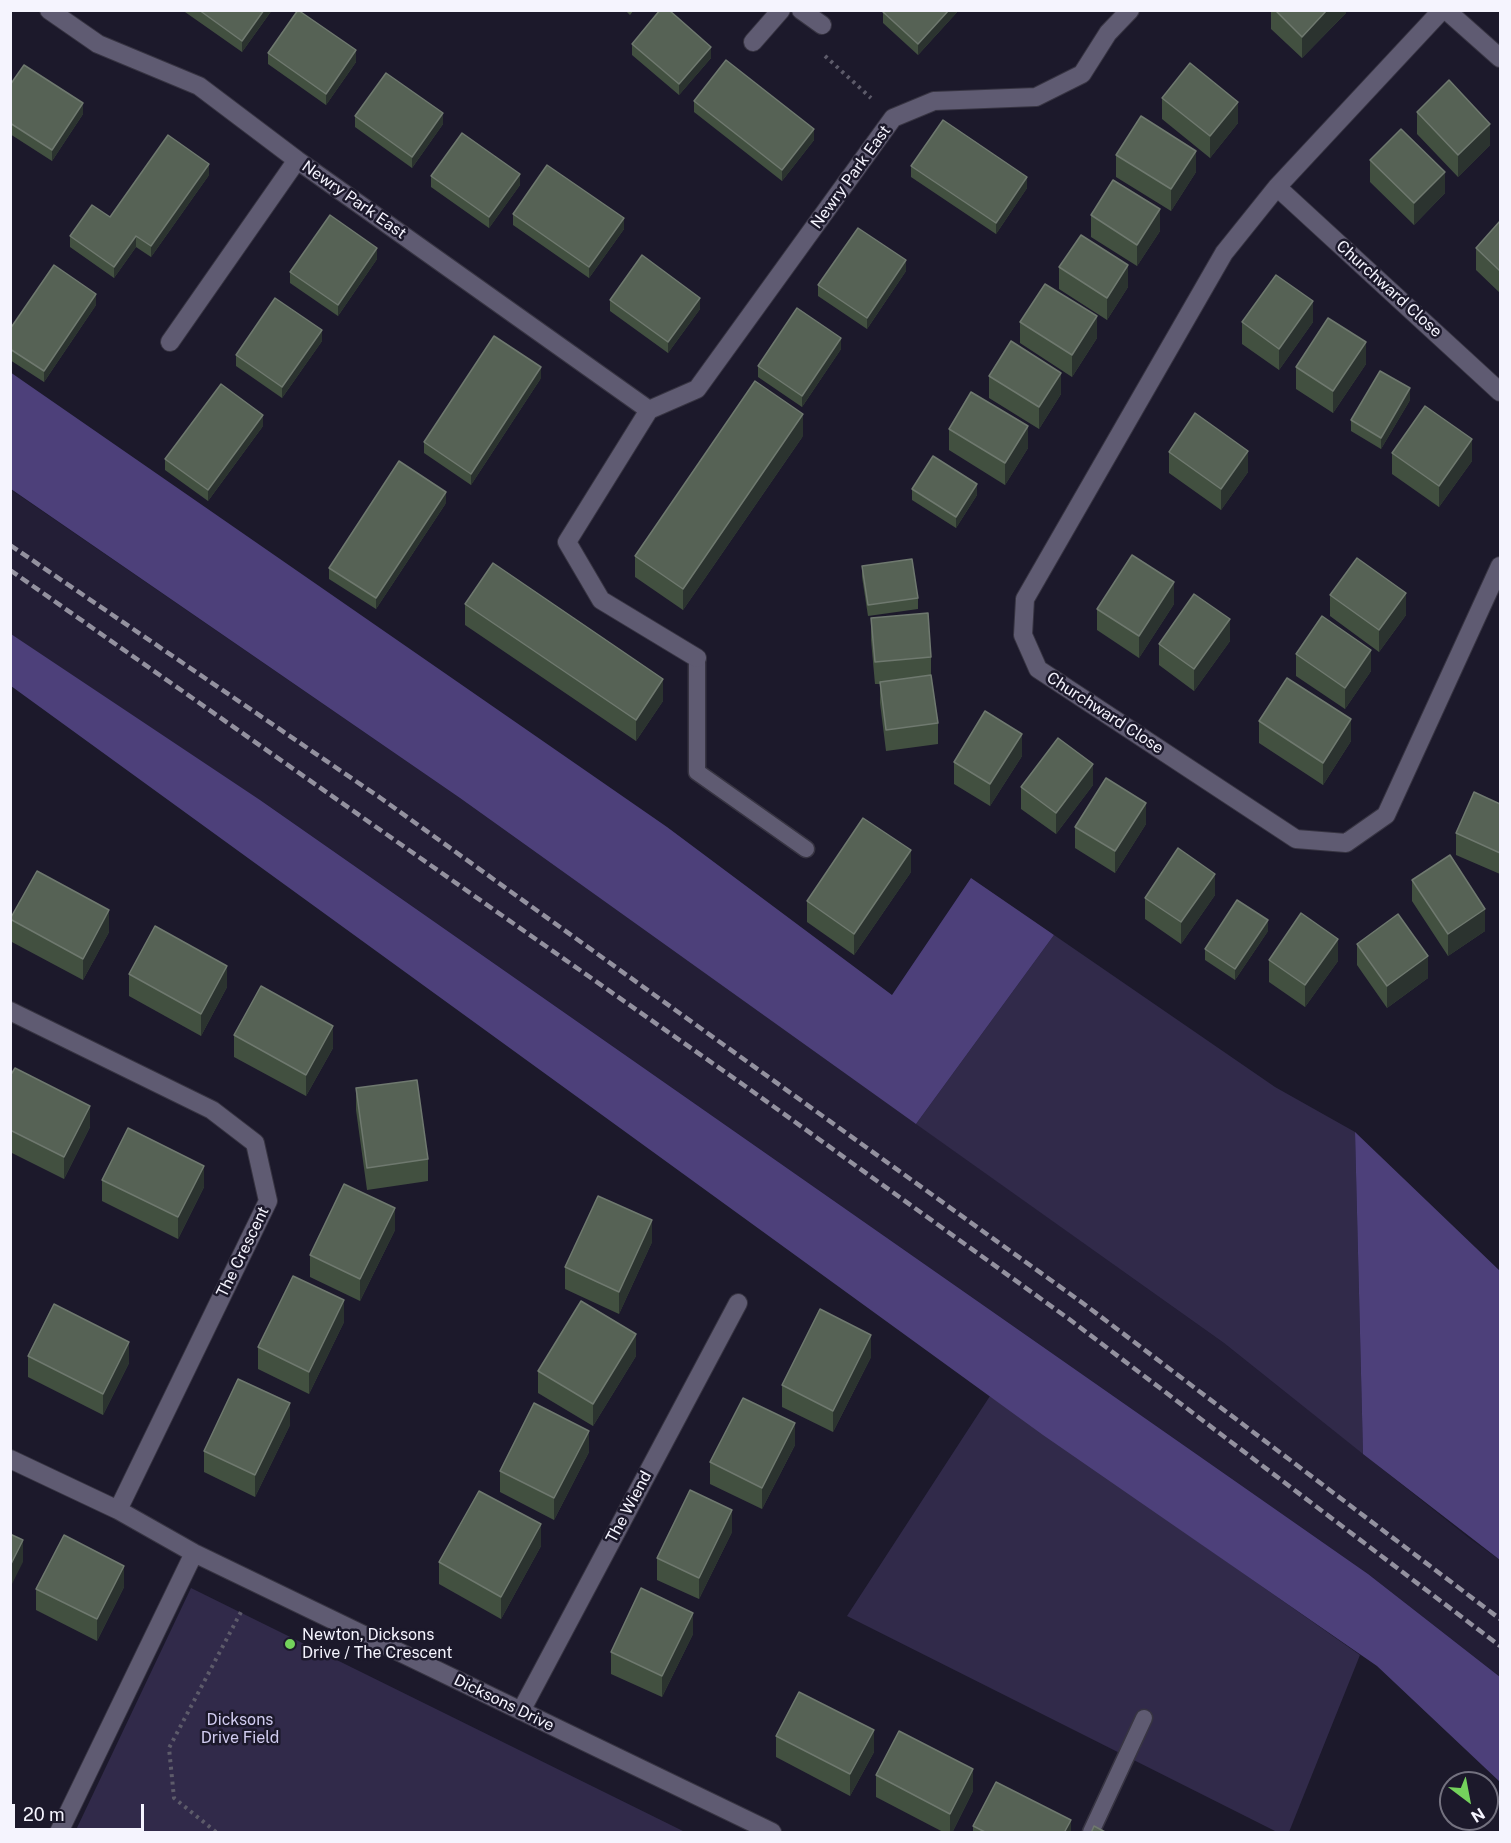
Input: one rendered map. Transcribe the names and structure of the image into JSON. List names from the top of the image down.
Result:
{
  "streets": {
    "street": [
      "Newry Park East",
      "Churchward Close",
      "The Crescent",
      "The Wiend",
      "Dicksons Drive"
    ]
  },
  "crossings": [
    ["The Crescent", "Dicksons Drive"],
    ["The Wiend", "Dicksons Drive"]
  ],
  "parks": ["Dicksons Drive Field"],
  "places": ["Newton, Dicksons Drive / The Crescent"],
  "scale_bar": "20 m",
  "north": "bottom right"
}
